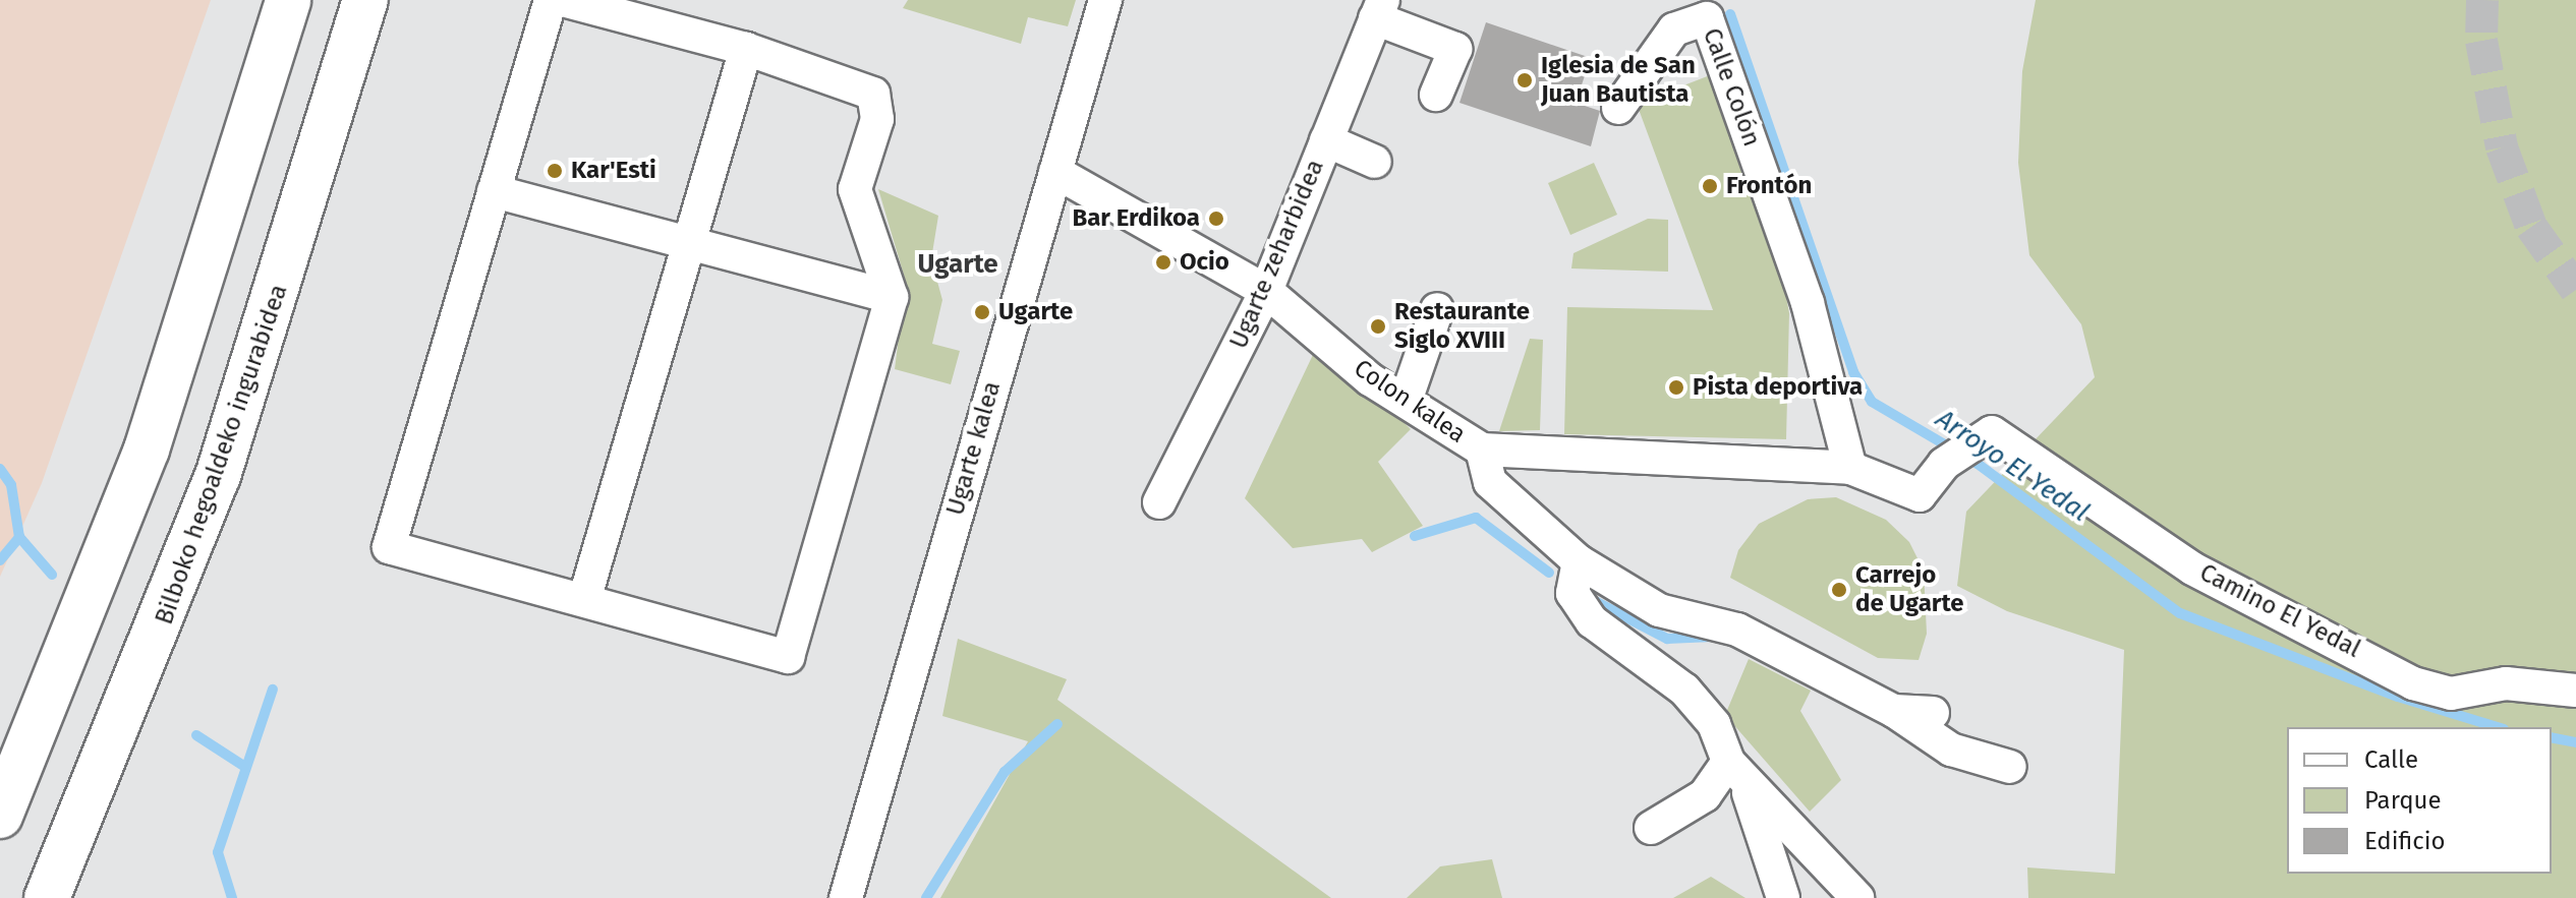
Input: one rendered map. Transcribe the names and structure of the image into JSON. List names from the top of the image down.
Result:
{
  "streets": {
    "highway": ["Bilboko hegoaldeko ingurabidea"],
    "street": [
      "Calle Colón",
      "Ugarte zeharbidea",
      "Colon kalea",
      "Ugarte kalea",
      "Camino El Yedal"
    ]
  },
  "crossings": [
    ["Calle Colón", "Colon kalea"],
    ["Ugarte zeharbidea", "Colon kalea"],
    ["Colon kalea", "Ugarte kalea"],
    ["Colon kalea", "Camino El Yedal"]
  ],
  "districts": ["Ugarte"],
  "water": ["Arroyo El Yedal"],
  "places": [
    "Iglesia de San Juan Bautista",
    "Kar'Esti",
    "Frontón",
    "Bar Erdikoa",
    "Ocio",
    "Ugarte",
    "Restaurante Siglo XVIII",
    "Pista deportiva",
    "Carrejo de Ugarte"
  ],
  "legend": ["Calle", "Parque", "Edificio"]
}
